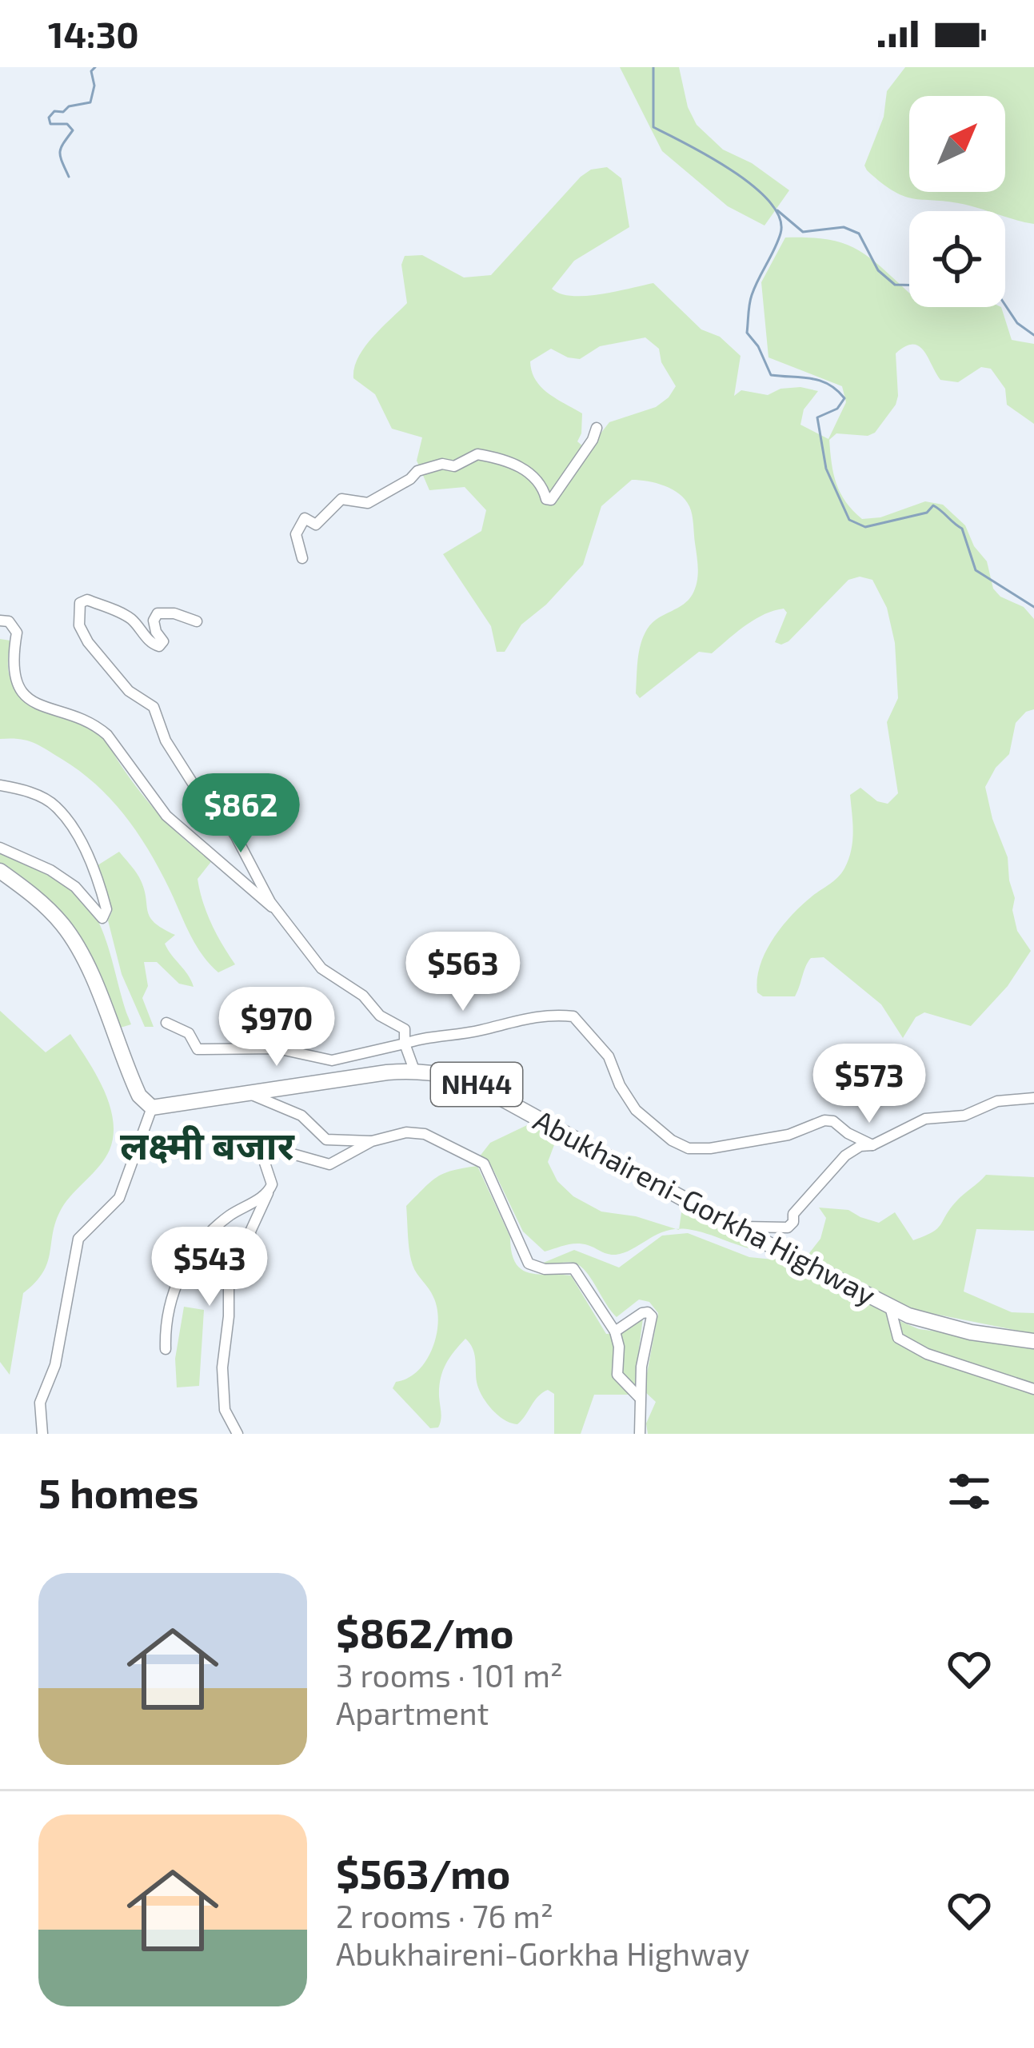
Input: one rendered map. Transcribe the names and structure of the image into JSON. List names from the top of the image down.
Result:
{
  "streets": {
    "main road": ["NH44", "Abukhaireni-Gorkha Highway"]
  },
  "districts": ["लक्ष्मी बजार"],
  "north": "top right",
  "page": {
    "status": "14:30",
    "price": [
      "$862",
      "$563",
      "$970",
      "$573",
      "$543"
    ],
    "heading": "5 homes",
    "list": [
      {
        "name": "$862/mo",
        "note": "3 rooms · 101 m² · Apartment"
      },
      {
        "name": "$563/mo",
        "note": "2 rooms · 76 m² · Abukhaireni-Gorkha Highway"
      }
    ]
  }
}
